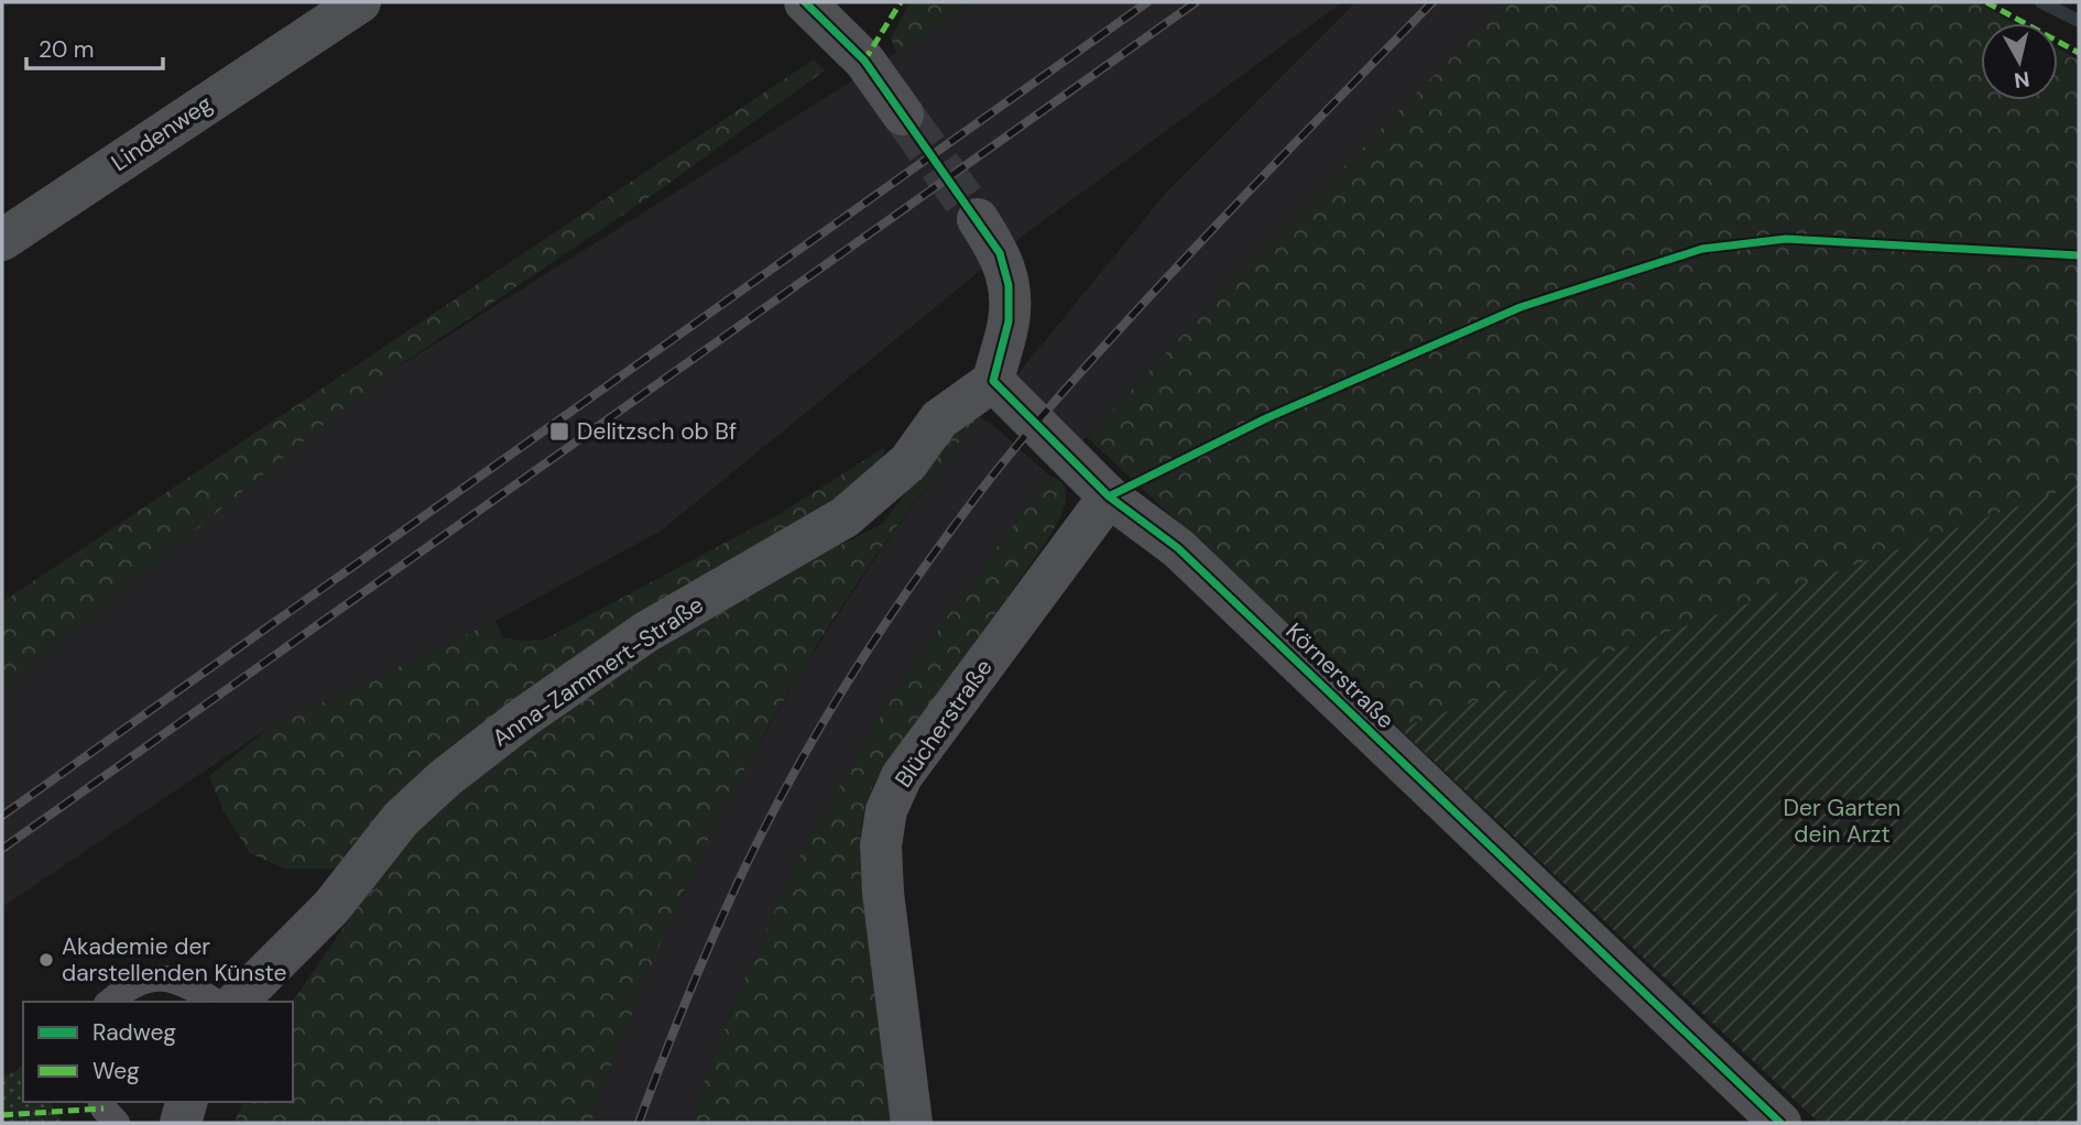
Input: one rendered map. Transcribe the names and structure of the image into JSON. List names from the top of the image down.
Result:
{
  "streets": {
    "street": [
      "Lindenweg",
      "Anna-Zammert-Straße",
      "Körnerstraße",
      "Blücherstraße"
    ]
  },
  "crossings": [
    ["Anna-Zammert-Straße", "Körnerstraße"],
    ["Körnerstraße", "Blücherstraße"]
  ],
  "parks": ["Der Garten dein Arzt"],
  "places": {
    "transit": ["Delitzsch ob Bf"],
    "other": ["Akademie der darstellenden Künste"]
  },
  "legend": ["Radweg", "Weg"],
  "scale_bar": "20 m",
  "north": "bottom"
}
